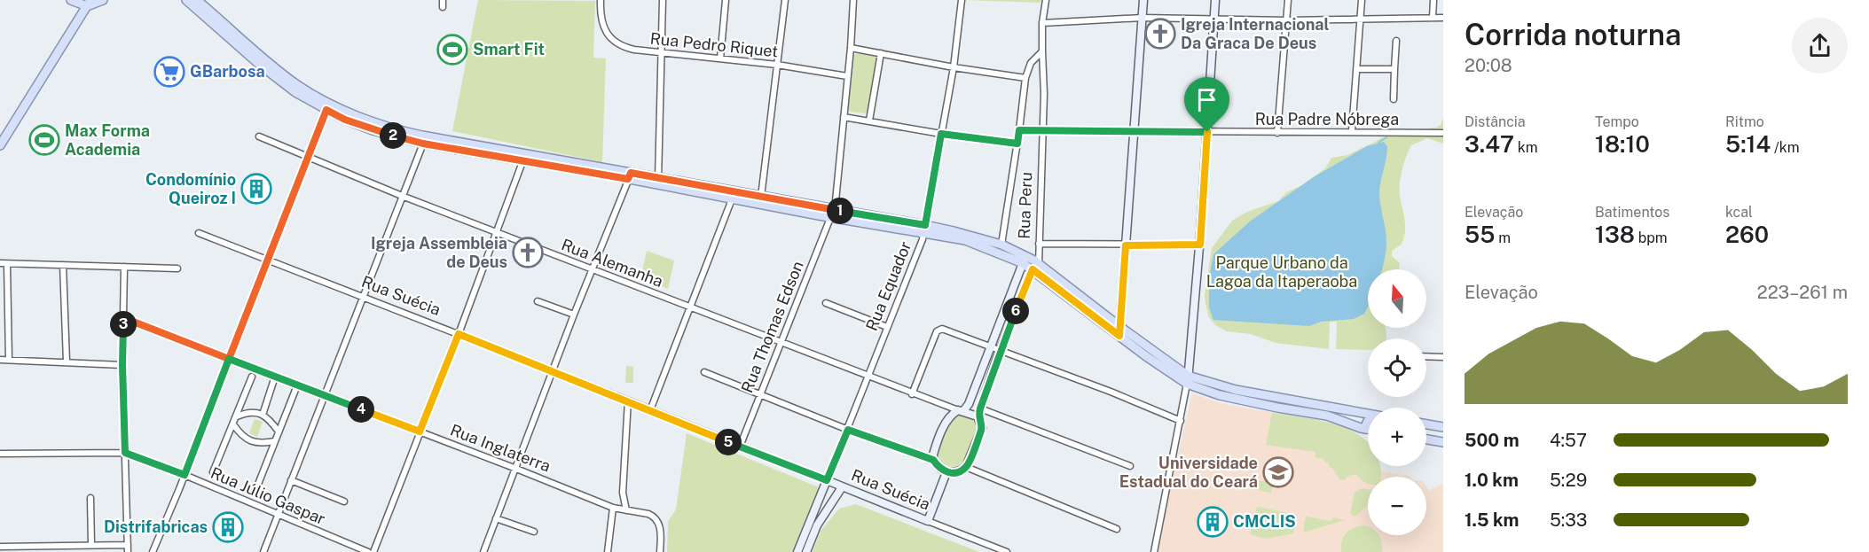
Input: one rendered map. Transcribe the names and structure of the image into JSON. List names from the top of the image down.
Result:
{
  "streets": {
    "street": [
      "Rua Pedro Riquet",
      "Rua Padre Nóbrega",
      "Rua Peru",
      "Rua Alemanha",
      "Rua Equador",
      "Rua Suécia",
      "Rua Thomas Edson",
      "Rua Inglaterra",
      "Rua Júlio Gaspar"
    ]
  },
  "crossings": [
    ["Rua Pedro Riquet", "Rua Thomas Edson"],
    ["Rua Padre Nóbrega", "Rua Peru"],
    ["Rua Alemanha", "Rua Equador"],
    ["Rua Alemanha", "Rua Thomas Edson"],
    ["Rua Equador", "Rua Suécia"],
    ["Rua Suécia", "Rua Thomas Edson"]
  ],
  "parks": ["Parque Urbano da Lagoa da Itaperaoba"],
  "places": {
    "church": ["Igreja Internacional Da Graca De Deus", "Igreja Assembleia de Deus"],
    "sports": ["Smart Fit", "Max Forma Academia"],
    "supermarket": ["GBarbosa"],
    "building": ["Condomínio Queiroz I", "CMCLIS", "Distrifabricas"],
    "school or university": ["Universidade Estadual do Ceará"]
  },
  "north": "top",
  "page": {
    "heading": ["Corrida noturna", "20:08"],
    "stats": [
      ["Distância", "3.47 km"],
      ["Tempo", "18:10"],
      ["Ritmo", "5:14 /km"],
      ["Elevação", "55 m"],
      ["Batimentos", "138 bpm"],
      ["kcal", "260"]
    ],
    "pins": [
      "2",
      "1",
      "6",
      "3",
      "4",
      "5"
    ],
    "map_buttons": ["+", "−"],
    "chart": ["Elevação", "223–261 m"],
    "list": [
      {
        "name": "500 m",
        "note": "4:57"
      },
      {
        "name": "1.0 km",
        "note": "5:29"
      },
      {
        "name": "1.5 km",
        "note": "5:33"
      }
    ]
  }
}
